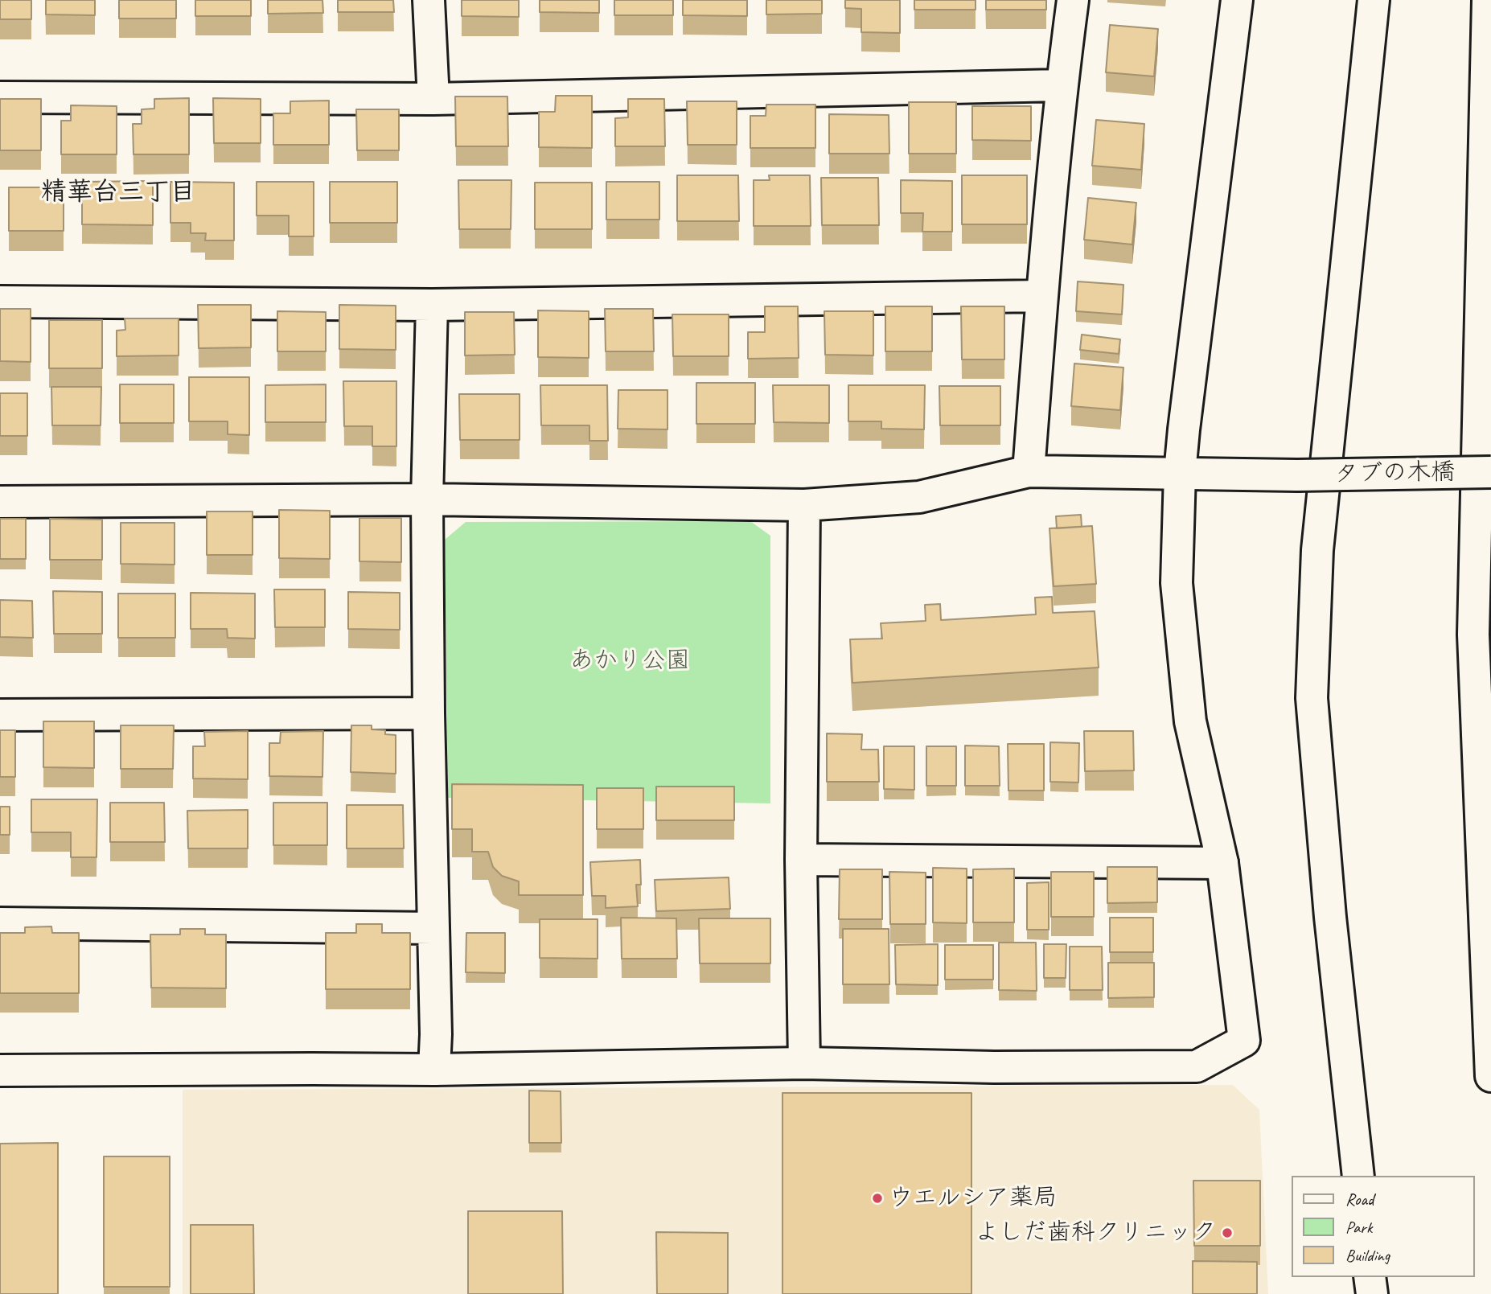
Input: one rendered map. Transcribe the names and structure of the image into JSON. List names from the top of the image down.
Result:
{
  "streets": {
    "main road": ["タブの木橋"]
  },
  "districts": ["精華台三丁目"],
  "parks": ["あかり公園"],
  "places": ["ウエルシア薬局", "よしだ歯科クリニック"],
  "legend": ["Road", "Park", "Building"]
}
